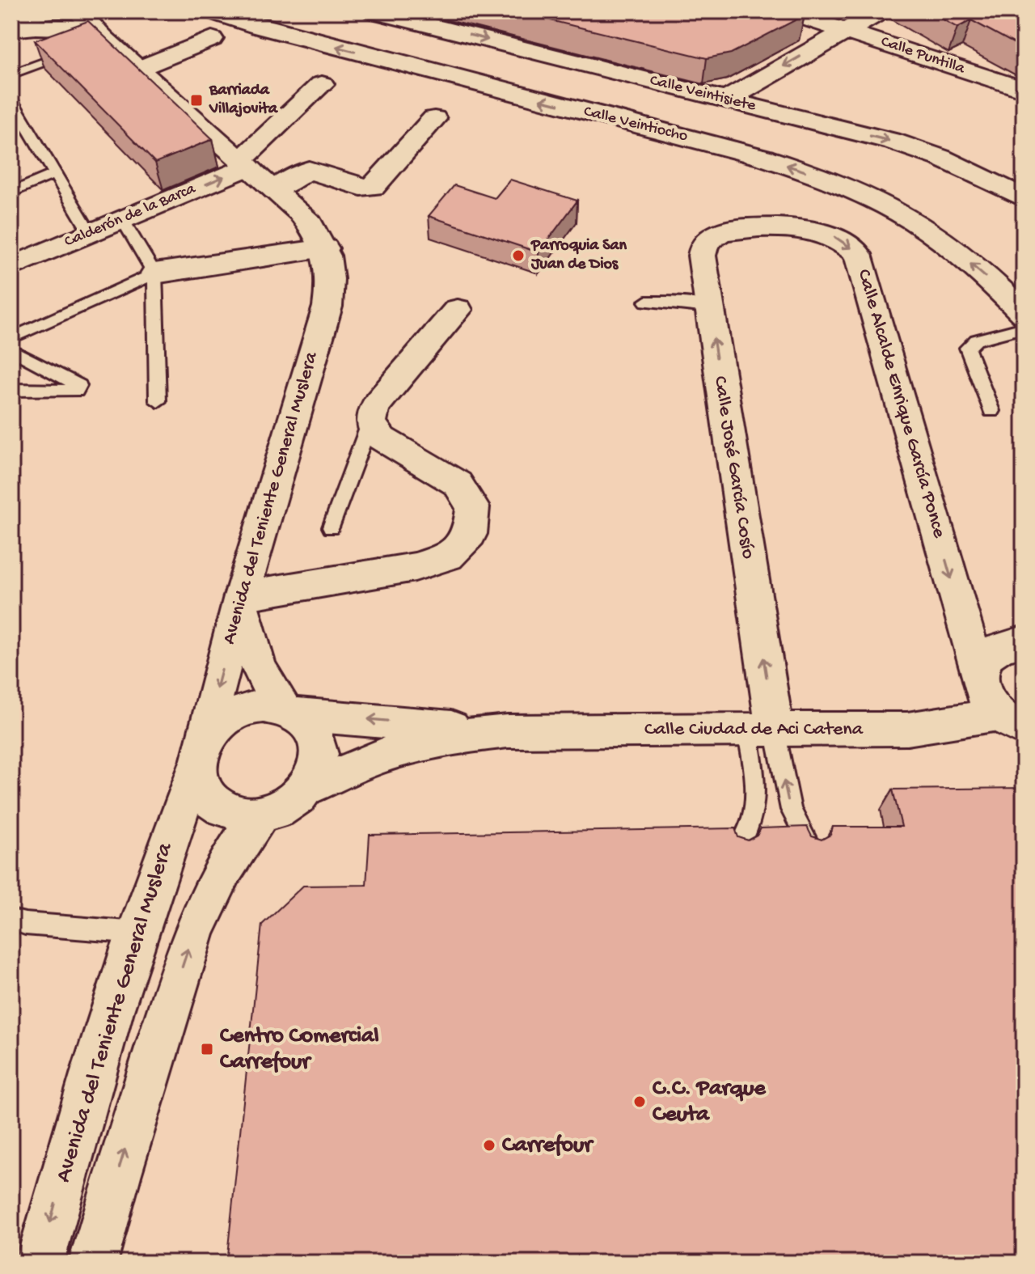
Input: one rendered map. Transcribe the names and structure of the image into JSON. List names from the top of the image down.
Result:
{
  "streets": {
    "main road": [
      "Calle Puntilla",
      "Calle Veintisiete",
      "Calle Veintiocho",
      "Calderón de la Barca",
      "Calle Alcalde Enrique García Ponce",
      "Calle José García Cosío",
      "Avenida del Teniente General Muslera",
      "Calle Ciudad de Aci Catena"
    ]
  },
  "crossings": [
    ["Calle Alcalde Enrique García Ponce", "Calle José García Cosío"],
    ["Calle Alcalde Enrique García Ponce", "Calle Ciudad de Aci Catena"],
    ["Calle José García Cosío", "Calle Ciudad de Aci Catena"],
    ["Avenida del Teniente General Muslera", "Calle Ciudad de Aci Catena"]
  ],
  "one_way": [
    "Calle Veintisiete",
    "Calle Veintiocho",
    "Calle Alcalde Enrique García Ponce",
    "Calle José García Cosío"
  ],
  "places": {
    "transit": ["Barriada Villajovita", "Centro Comercial Carrefour"],
    "other": ["Parroquia San Juan de Dios", "C.C. Parque Ceuta", "Carrefour"]
  }
}
